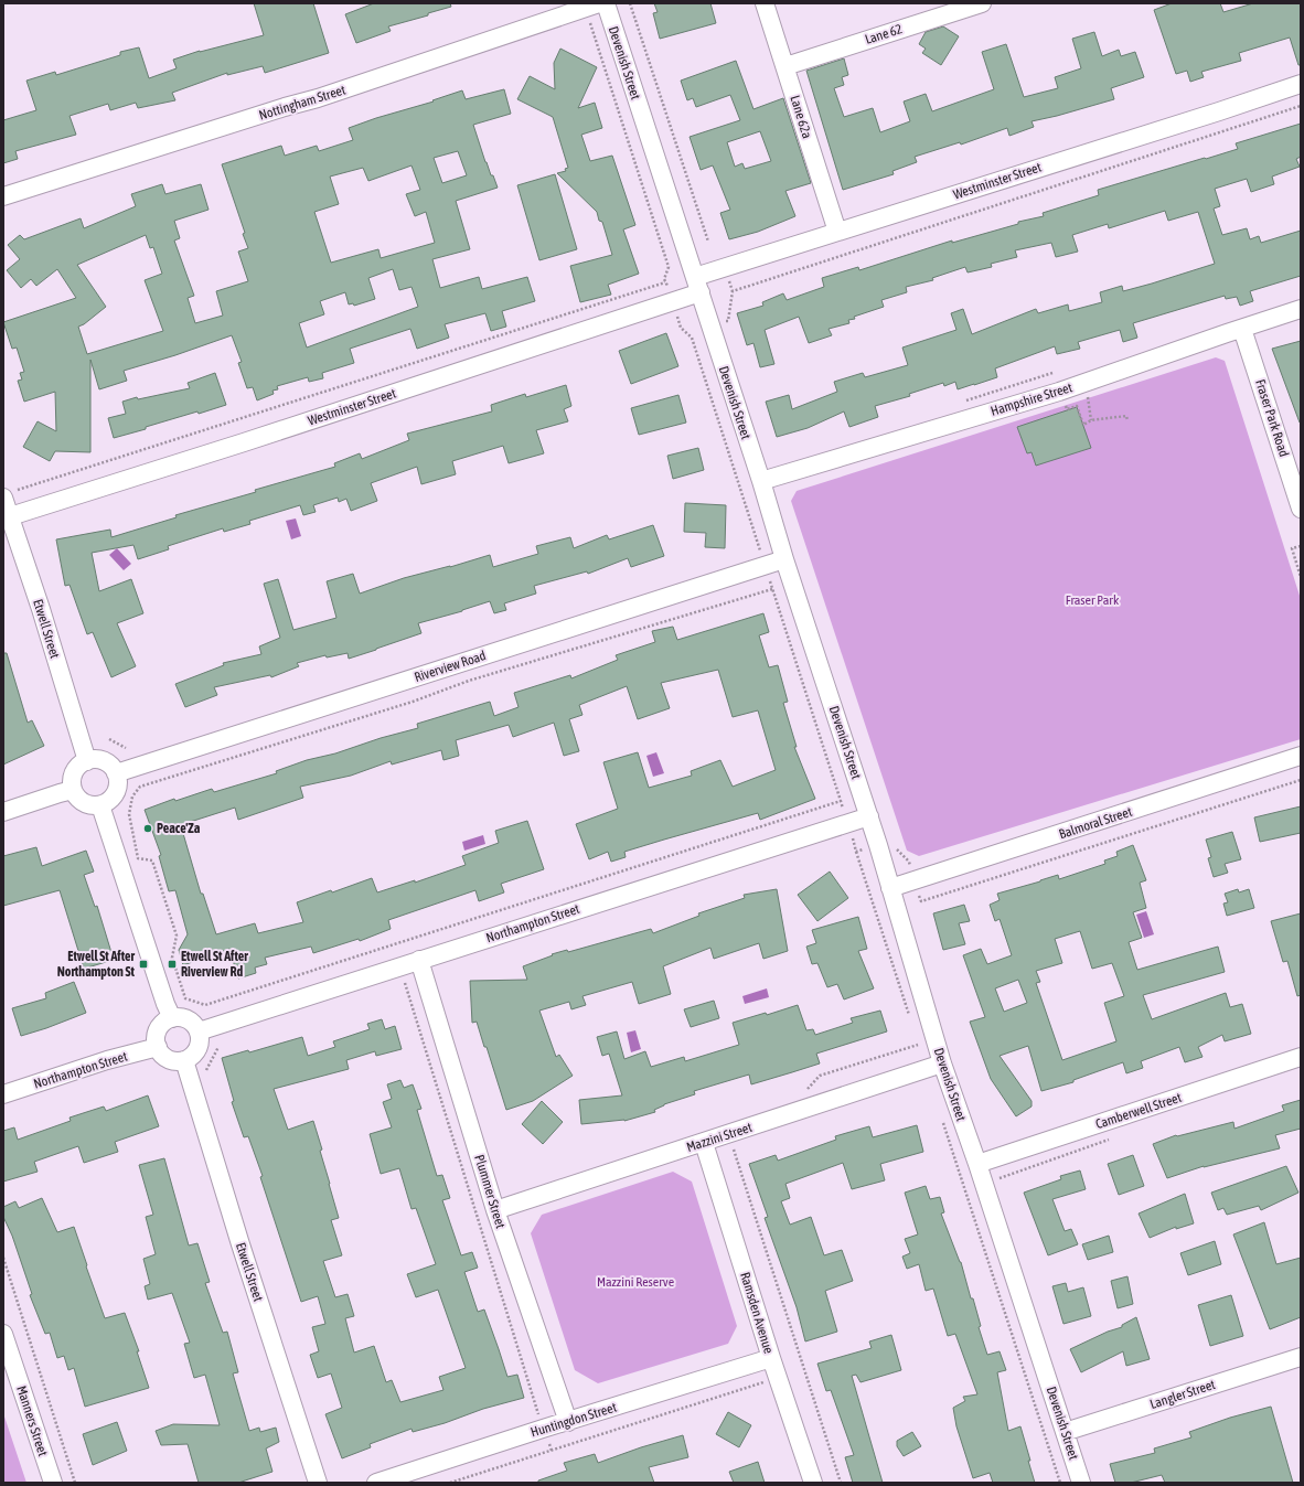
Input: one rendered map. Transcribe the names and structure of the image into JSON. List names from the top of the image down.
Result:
{
  "streets": {
    "street": [
      "Lane 62",
      "Devenish Street",
      "Nottingham Street",
      "Lane 62a",
      "Westminster Street",
      "Hampshire Street",
      "Fraser Park Road",
      "Etwell Street",
      "Riverview Road",
      "Balmoral Street",
      "Northampton Street",
      "Camberwell Street",
      "Mazzini Street",
      "Plummer Street",
      "Ramsden Avenue",
      "Langler Street",
      "Huntingdon Street",
      "Manners Street"
    ]
  },
  "crossings": [
    ["Lane 62", "Lane 62a"],
    ["Devenish Street", "Westminster Street"],
    ["Devenish Street", "Hampshire Street"],
    ["Devenish Street", "Riverview Road"],
    ["Devenish Street", "Balmoral Street"],
    ["Devenish Street", "Northampton Street"],
    ["Devenish Street", "Camberwell Street"],
    ["Devenish Street", "Mazzini Street"],
    ["Devenish Street", "Langler Street"],
    ["Lane 62a", "Westminster Street"],
    ["Westminster Street", "Etwell Street"],
    ["Hampshire Street", "Fraser Park Road"],
    ["Etwell Street", "Riverview Road"],
    ["Etwell Street", "Northampton Street"],
    ["Northampton Street", "Plummer Street"],
    ["Mazzini Street", "Plummer Street"],
    ["Mazzini Street", "Ramsden Avenue"],
    ["Plummer Street", "Huntingdon Street"],
    ["Ramsden Avenue", "Huntingdon Street"]
  ],
  "parks": ["Fraser Park", "Mazzini Reserve"],
  "places": {
    "other": ["Peace'Za"],
    "transit": ["Etwell St After Northampton St", "Etwell St After Riverview Rd"]
  }
}
